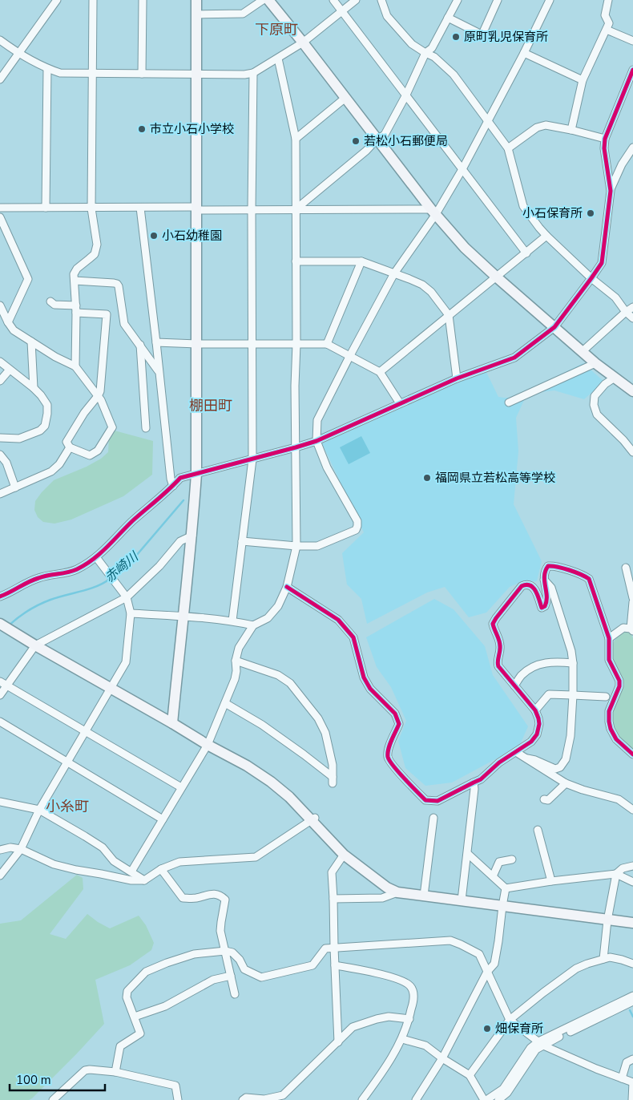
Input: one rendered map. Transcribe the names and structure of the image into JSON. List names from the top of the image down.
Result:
{
  "districts": ["下原町", "棚田町", "小糸町"],
  "water": ["赤崎川"],
  "places": [
    "原町乳児保育所",
    "市立小石小学校",
    "若松小石郵便局",
    "小石保育所",
    "小石幼稚園",
    "福岡県立若松高等学校",
    "畑保育所"
  ],
  "scale_bar": "100 m"
}
